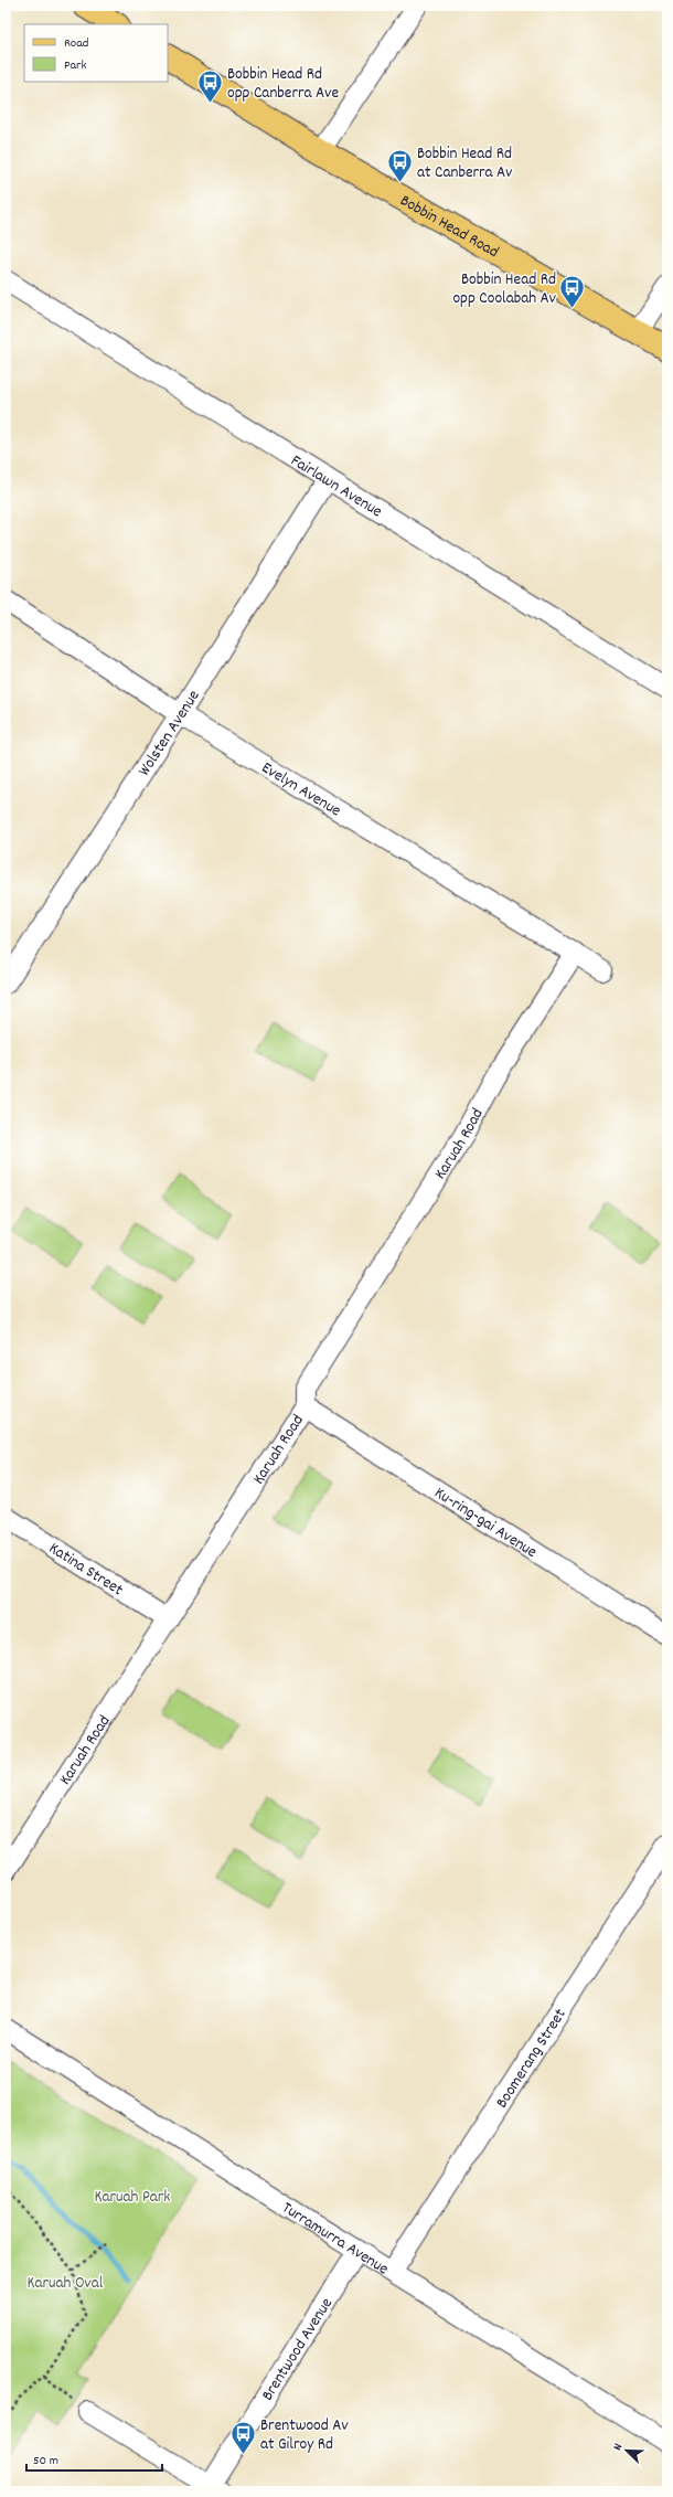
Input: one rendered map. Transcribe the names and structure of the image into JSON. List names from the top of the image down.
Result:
{
  "streets": {
    "main road": ["Bobbin Head Road"],
    "street": [
      "Fairlawn Avenue",
      "Wolsten Avenue",
      "Evelyn Avenue",
      "Karuah Road",
      "Ku-ring-gai Avenue",
      "Katina Street",
      "Boomerang Street",
      "Turramurra Avenue",
      "Brentwood Avenue"
    ]
  },
  "crossings": [
    ["Fairlawn Avenue", "Wolsten Avenue"],
    ["Wolsten Avenue", "Evelyn Avenue"],
    ["Evelyn Avenue", "Karuah Road"],
    ["Karuah Road", "Ku-ring-gai Avenue"],
    ["Karuah Road", "Katina Street"],
    ["Boomerang Street", "Turramurra Avenue"],
    ["Turramurra Avenue", "Brentwood Avenue"]
  ],
  "parks": ["Karuah Park", "Karuah Oval"],
  "places": {
    "bus stop": [
      "Bobbin Head Rd opp Canberra Ave",
      "Bobbin Head Rd at Canberra Av",
      "Bobbin Head Rd opp Coolabah Av",
      "Brentwood Av at Gilroy Rd"
    ]
  },
  "legend": ["Road", "Park"],
  "scale_bar": "50 m",
  "north": "top left"
}
